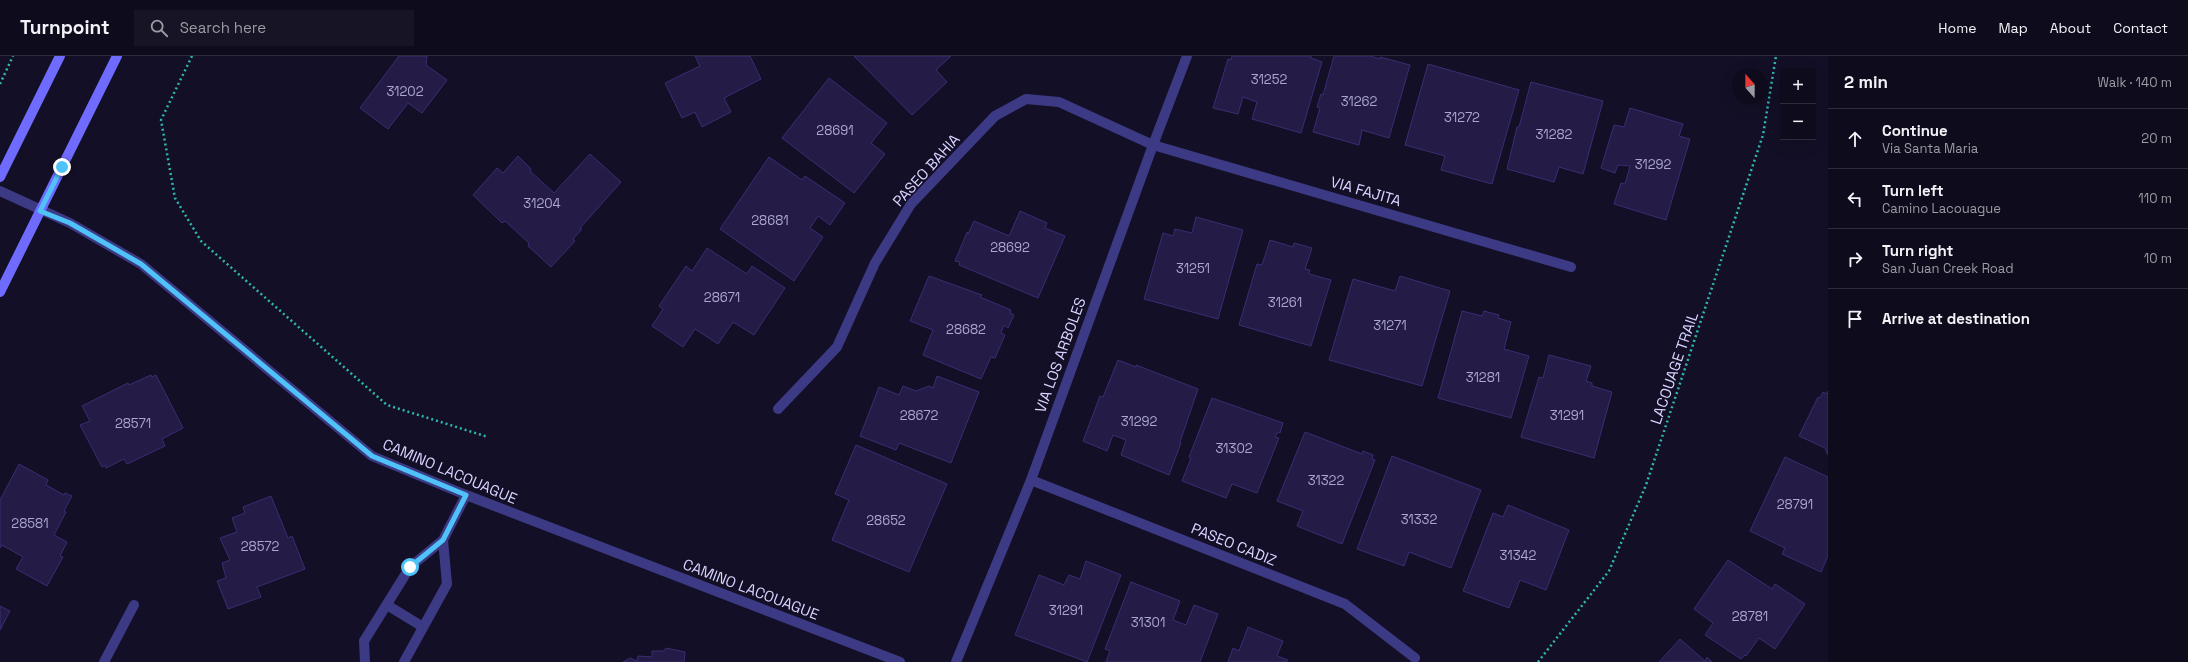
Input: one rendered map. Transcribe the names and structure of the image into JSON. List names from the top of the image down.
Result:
{
  "streets": {
    "street": [
      "PASEO BAHIA",
      "VIA FAJITA",
      "VIA LOS ARBOLES",
      "CAMINO LACOUAGUE",
      "PASEO CADIZ"
    ],
    "path": ["LACOUAGE TRAIL"]
  },
  "crossings": [
    ["PASEO BAHIA", "VIA FAJITA"],
    ["PASEO BAHIA", "VIA LOS ARBOLES"],
    ["VIA FAJITA", "VIA LOS ARBOLES"],
    ["VIA LOS ARBOLES", "PASEO CADIZ"]
  ],
  "house_numbers": [
    "31252",
    "31202",
    "31262",
    "31272",
    "28691",
    "31282",
    "31292",
    "31204",
    "28681",
    "28692",
    "31251",
    "28671",
    "31261",
    "31271",
    "28682",
    "31281",
    "28672",
    "31291",
    "31292",
    "28571",
    "31302",
    "31322",
    "28791",
    "31332",
    "28652",
    "28581",
    "28572",
    "31342",
    "31291",
    "28781",
    "31301"
  ],
  "north": "top",
  "page": {
    "header": "Turnpoint",
    "search": "Search here",
    "nav": [
      "Home",
      "Map",
      "About",
      "Contact"
    ],
    "heading": ["2 min", "Walk · 140 m"],
    "map_buttons": ["+", "−"],
    "list": [
      ["Continue", "Via Santa Maria", "20 m"],
      ["Turn left", "Camino Lacouague", "110 m"],
      ["Turn right", "San Juan Creek Road", "10 m"],
      "Arrive at destination"
    ]
  }
}
